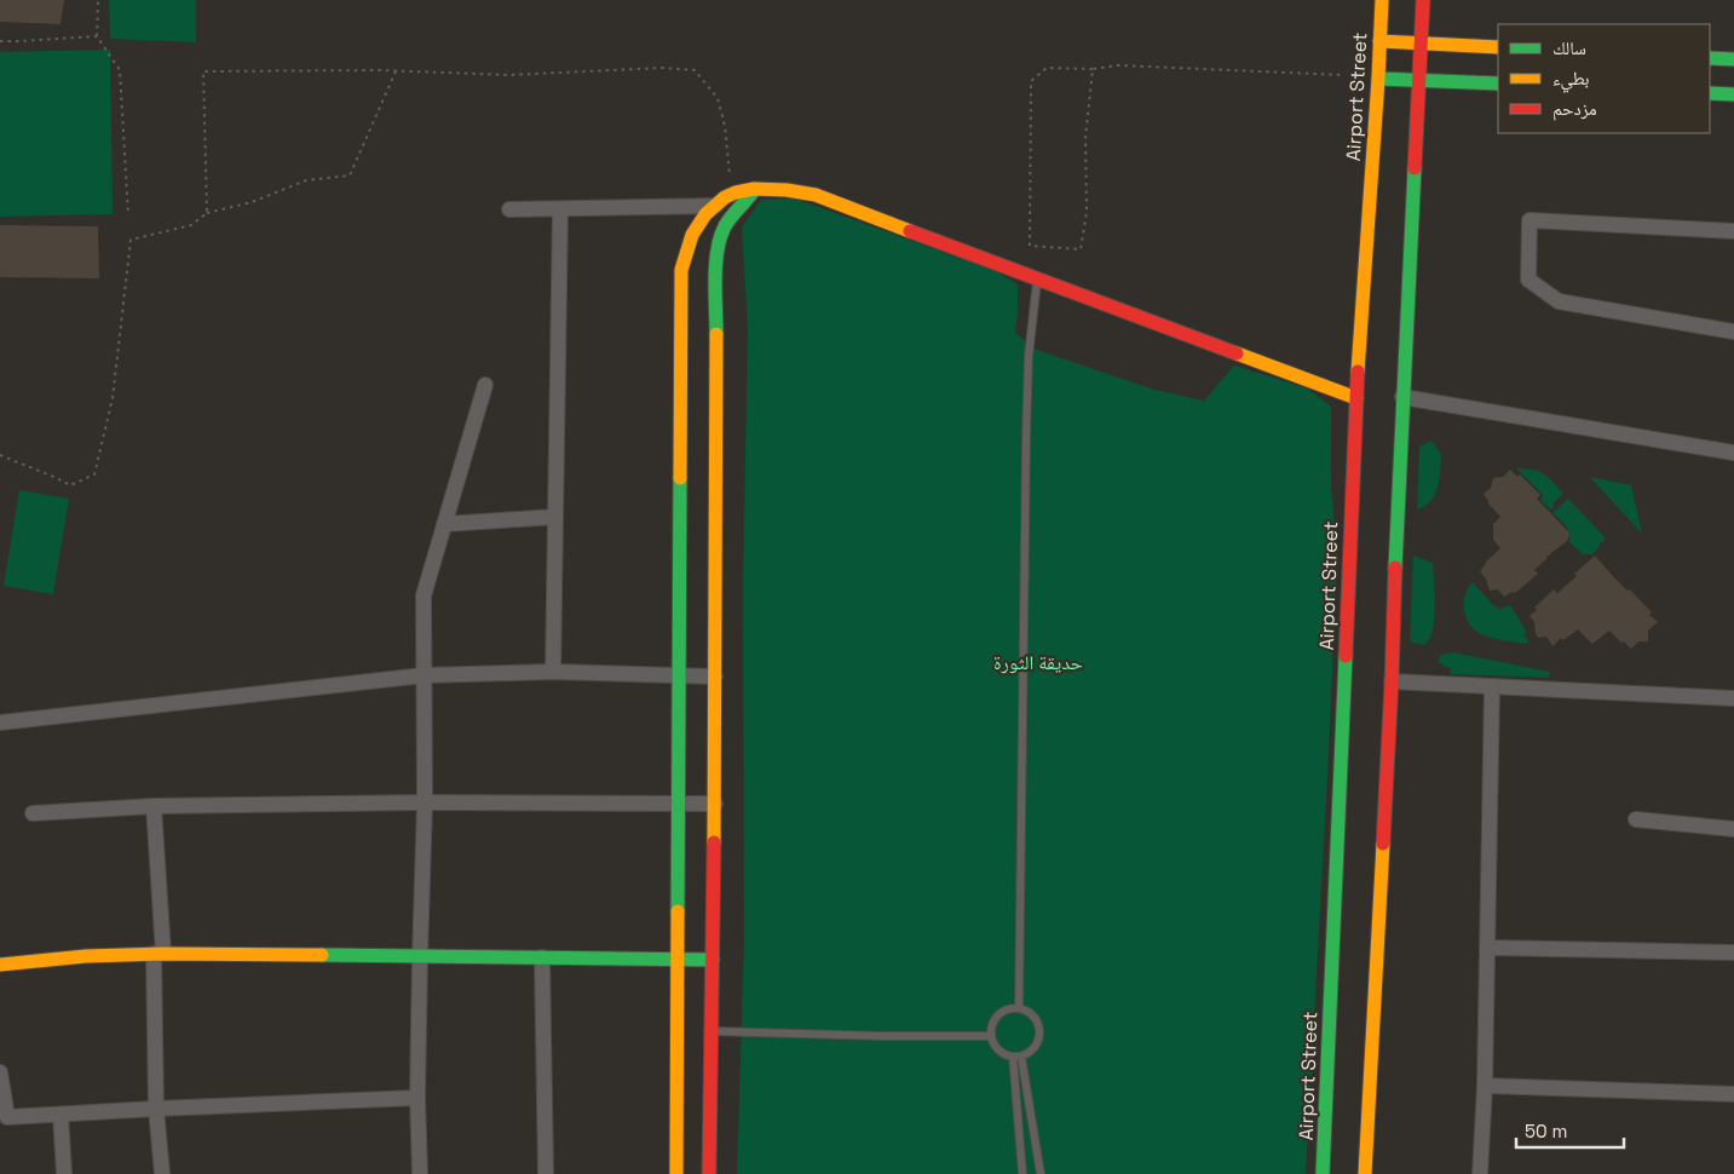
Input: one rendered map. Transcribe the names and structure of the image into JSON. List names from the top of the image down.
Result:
{
  "streets": {
    "street": ["Airport Street"]
  },
  "parks": ["حديقة الثورة"],
  "legend": ["سالك", "بطيء", "مزدحم"],
  "scale_bar": "50 m"
}
